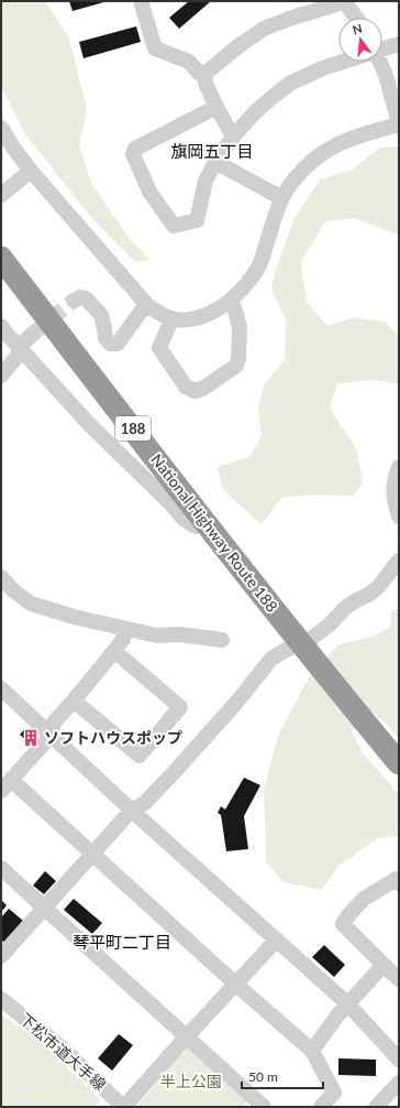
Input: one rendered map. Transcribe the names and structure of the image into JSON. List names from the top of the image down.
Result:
{
  "streets": {
    "highway": ["188", "National Highway Route 188"],
    "street": ["下松市道大手線"]
  },
  "districts": ["旗岡五丁目", "琴平町二丁目"],
  "parks": ["半上公園"],
  "places": {
    "building": ["ソフトハウスポップ"]
  },
  "scale_bar": "50 m",
  "north": "top"
}
